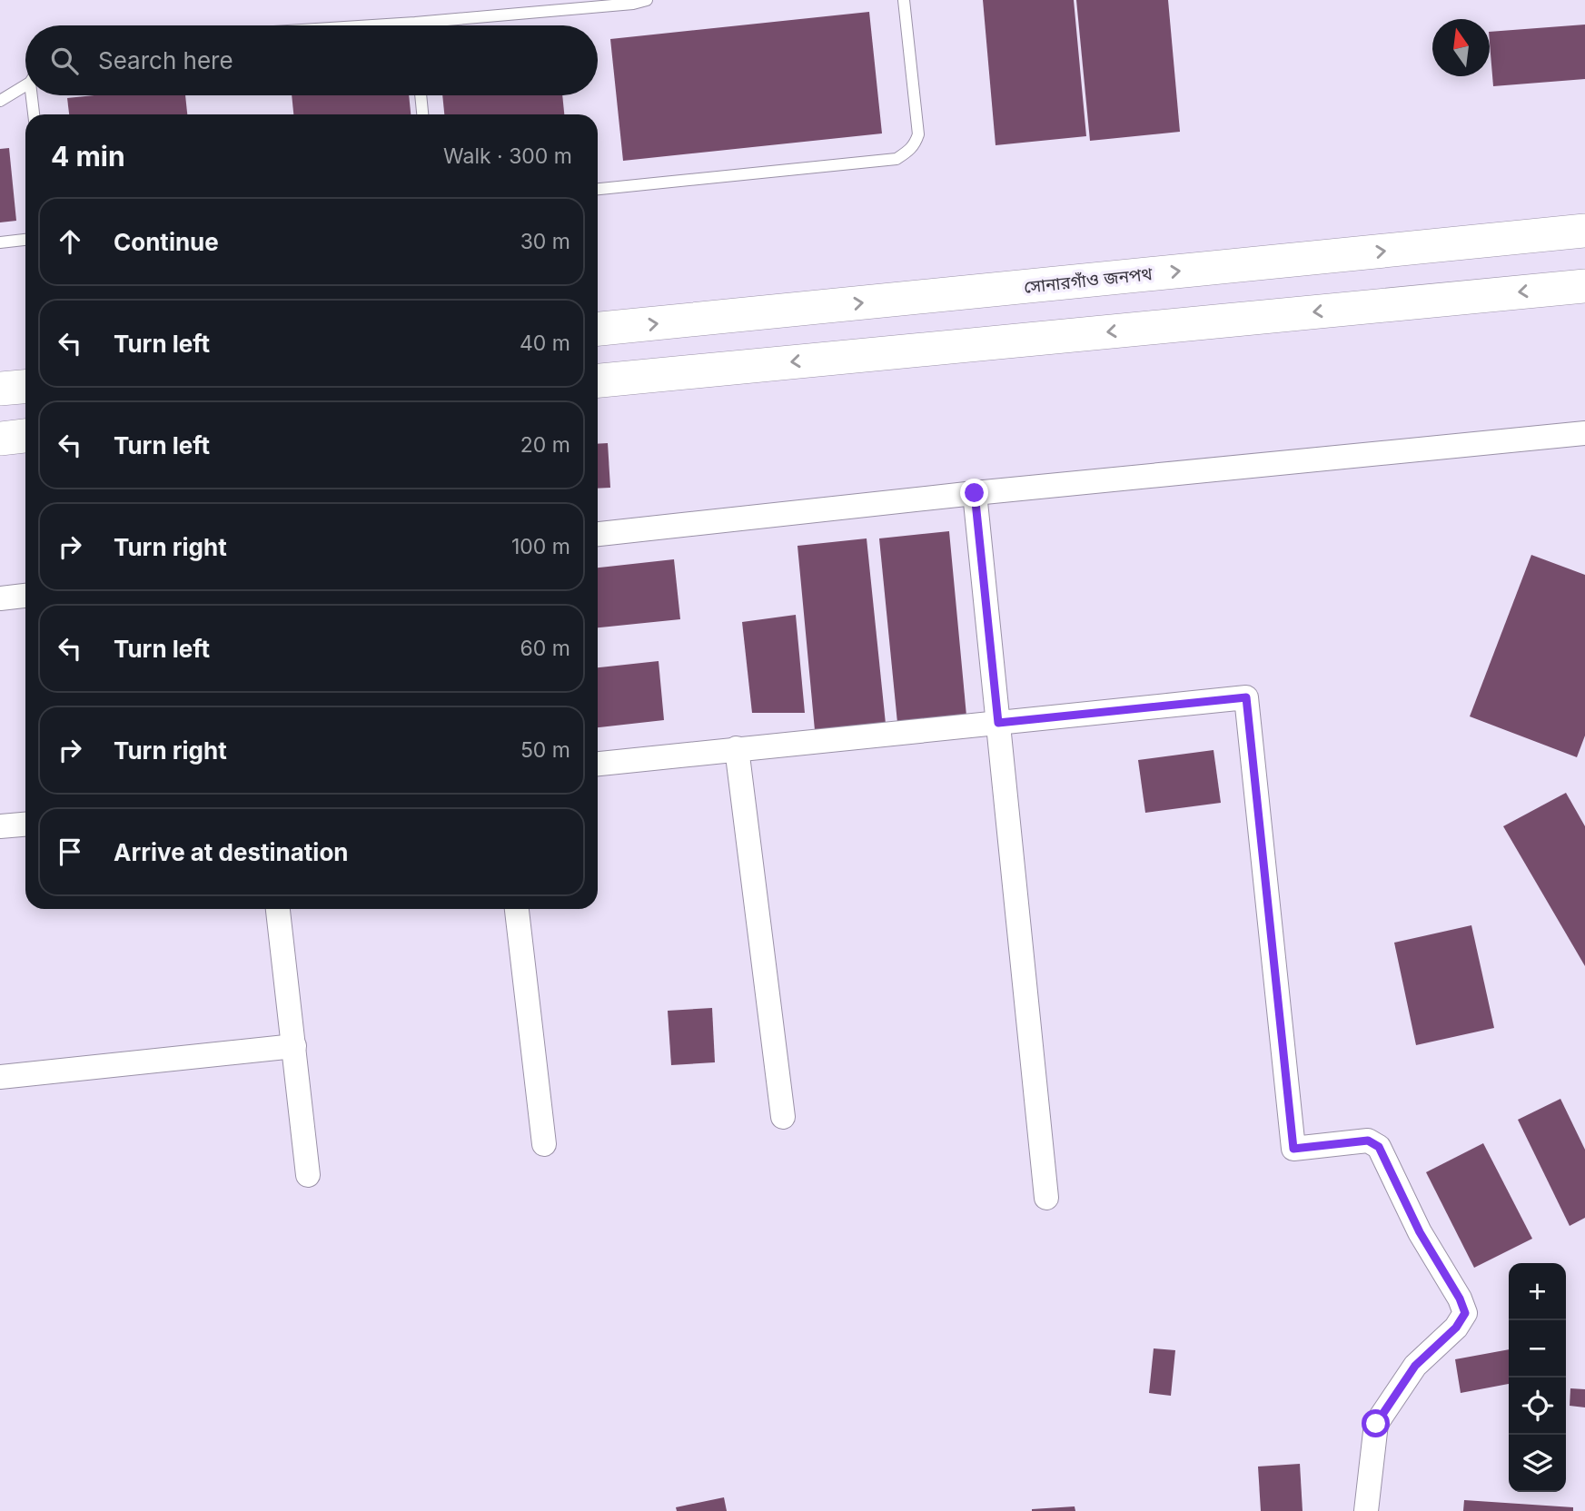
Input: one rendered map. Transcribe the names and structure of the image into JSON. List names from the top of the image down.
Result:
{
  "streets": {
    "main road": ["সোনারগাঁও জনপথ"]
  },
  "north": "top",
  "page": {
    "search": "Search here",
    "heading": ["4 min", "Walk · 300 m"],
    "list": [
      ["Continue", "30 m"],
      ["Turn left", "40 m"],
      ["Turn left", "20 m"],
      ["Turn right", "100 m"],
      ["Turn left", "60 m"],
      ["Turn right", "50 m"],
      "Arrive at destination"
    ],
    "map_buttons": ["+", "−"]
  }
}
